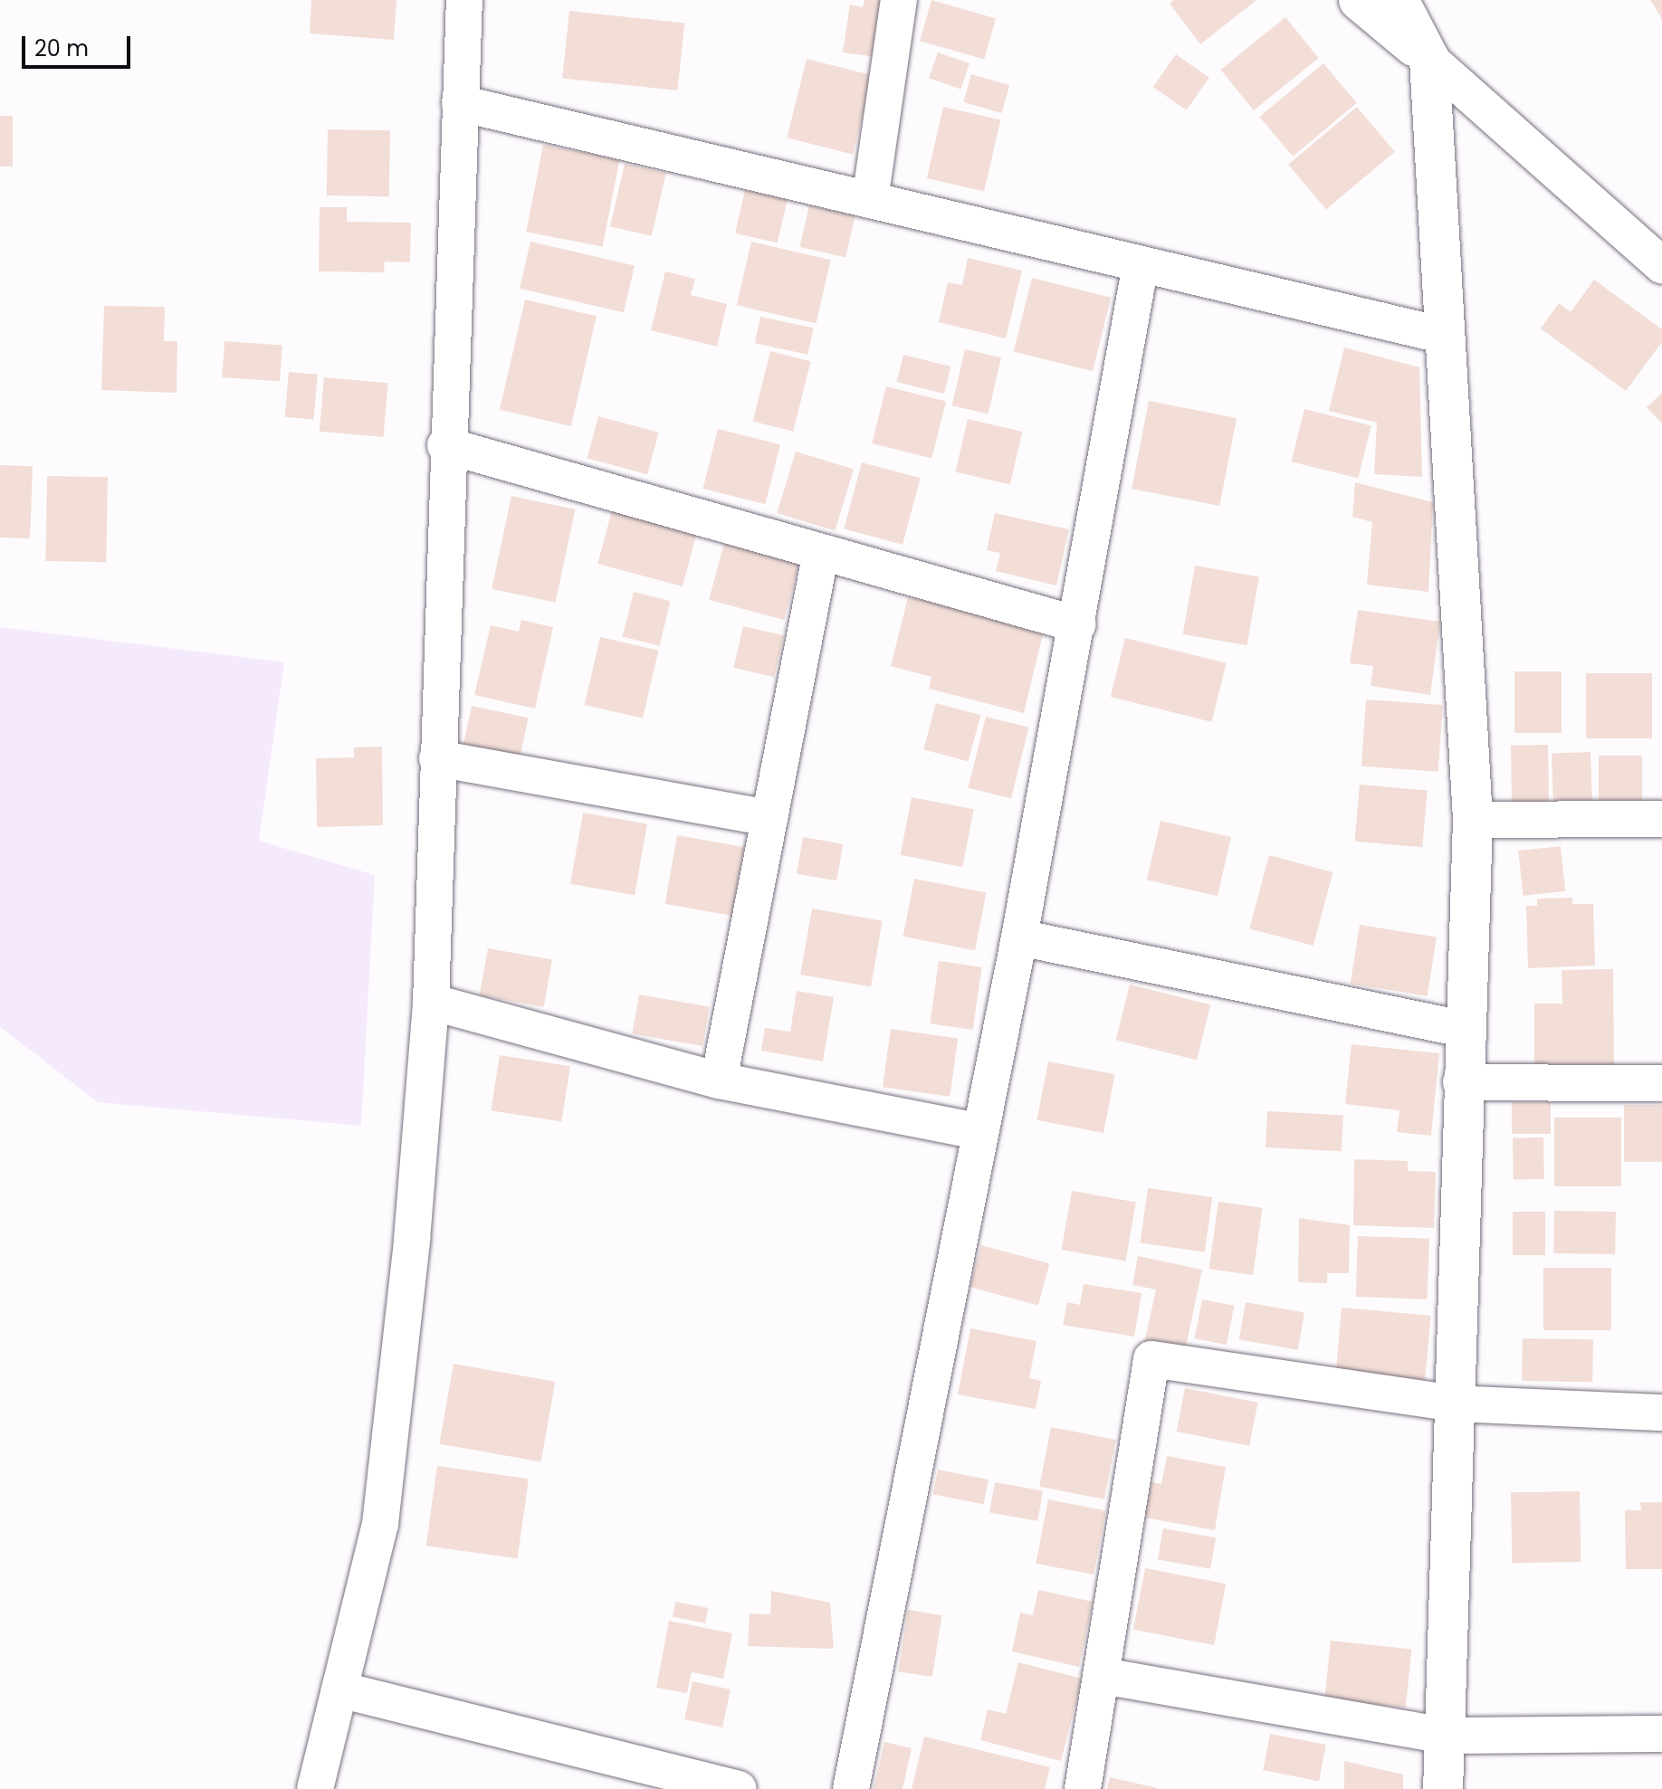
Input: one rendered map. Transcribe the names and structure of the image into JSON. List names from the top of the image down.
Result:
{
  "scale_bar": "20 m"
}
